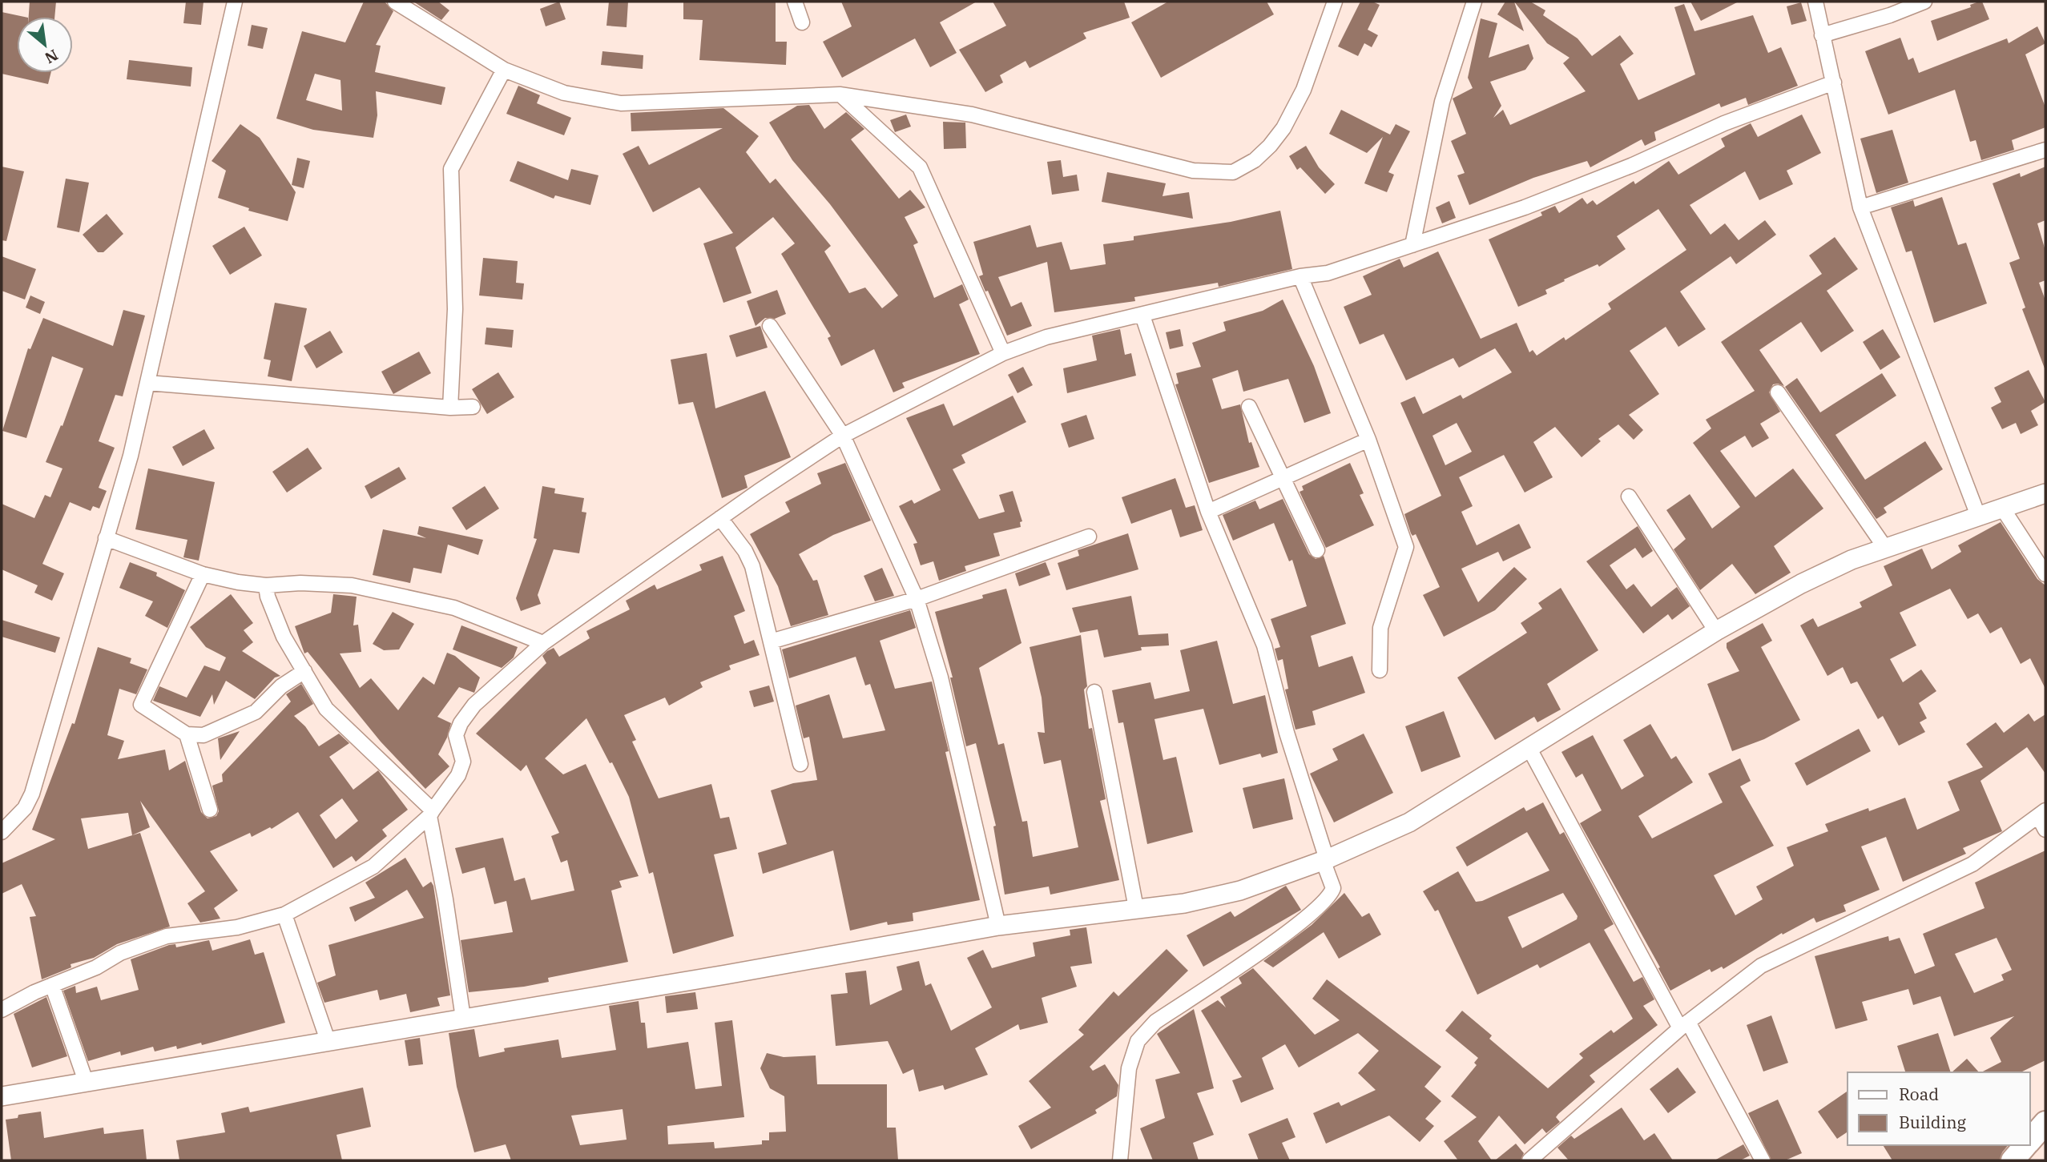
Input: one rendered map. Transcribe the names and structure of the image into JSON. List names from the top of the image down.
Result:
{
  "legend": ["Road", "Building"],
  "north": "bottom right"
}
